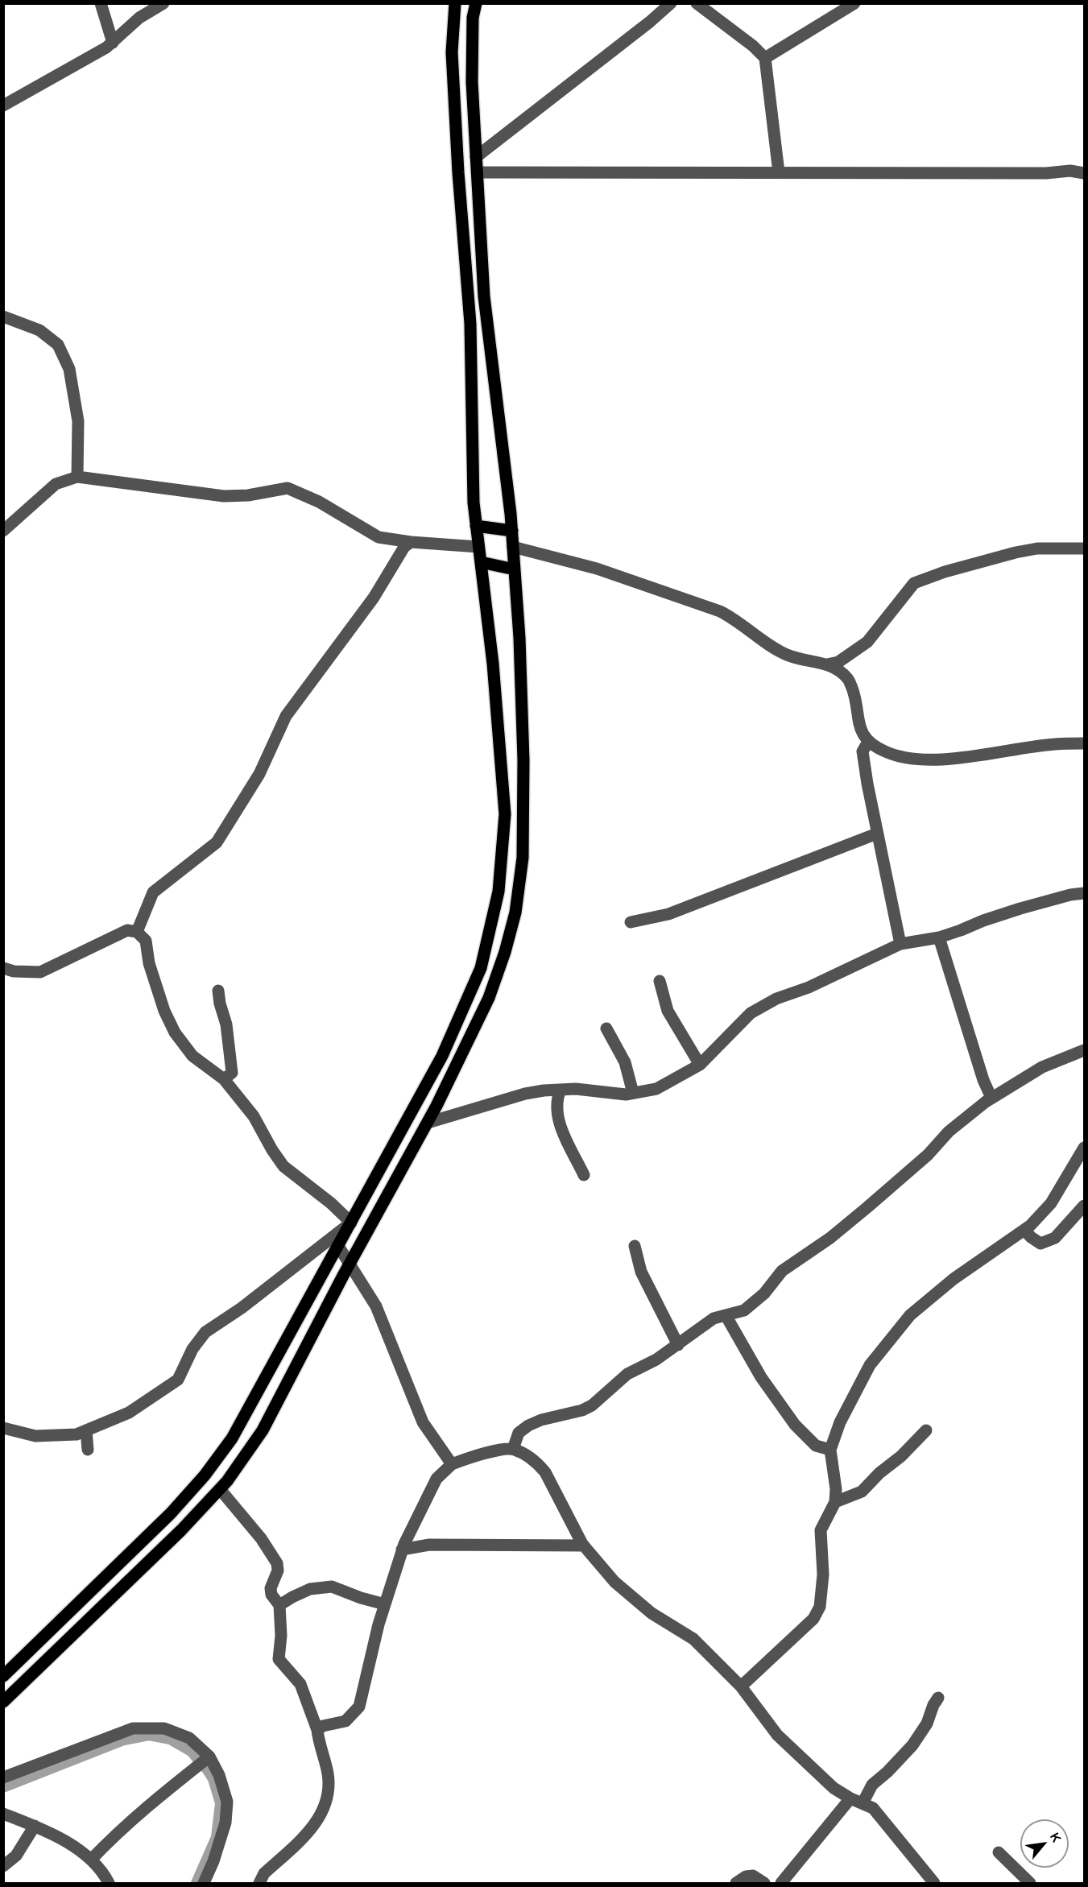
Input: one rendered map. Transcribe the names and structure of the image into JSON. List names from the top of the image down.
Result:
{
  "north": "top right"
}
